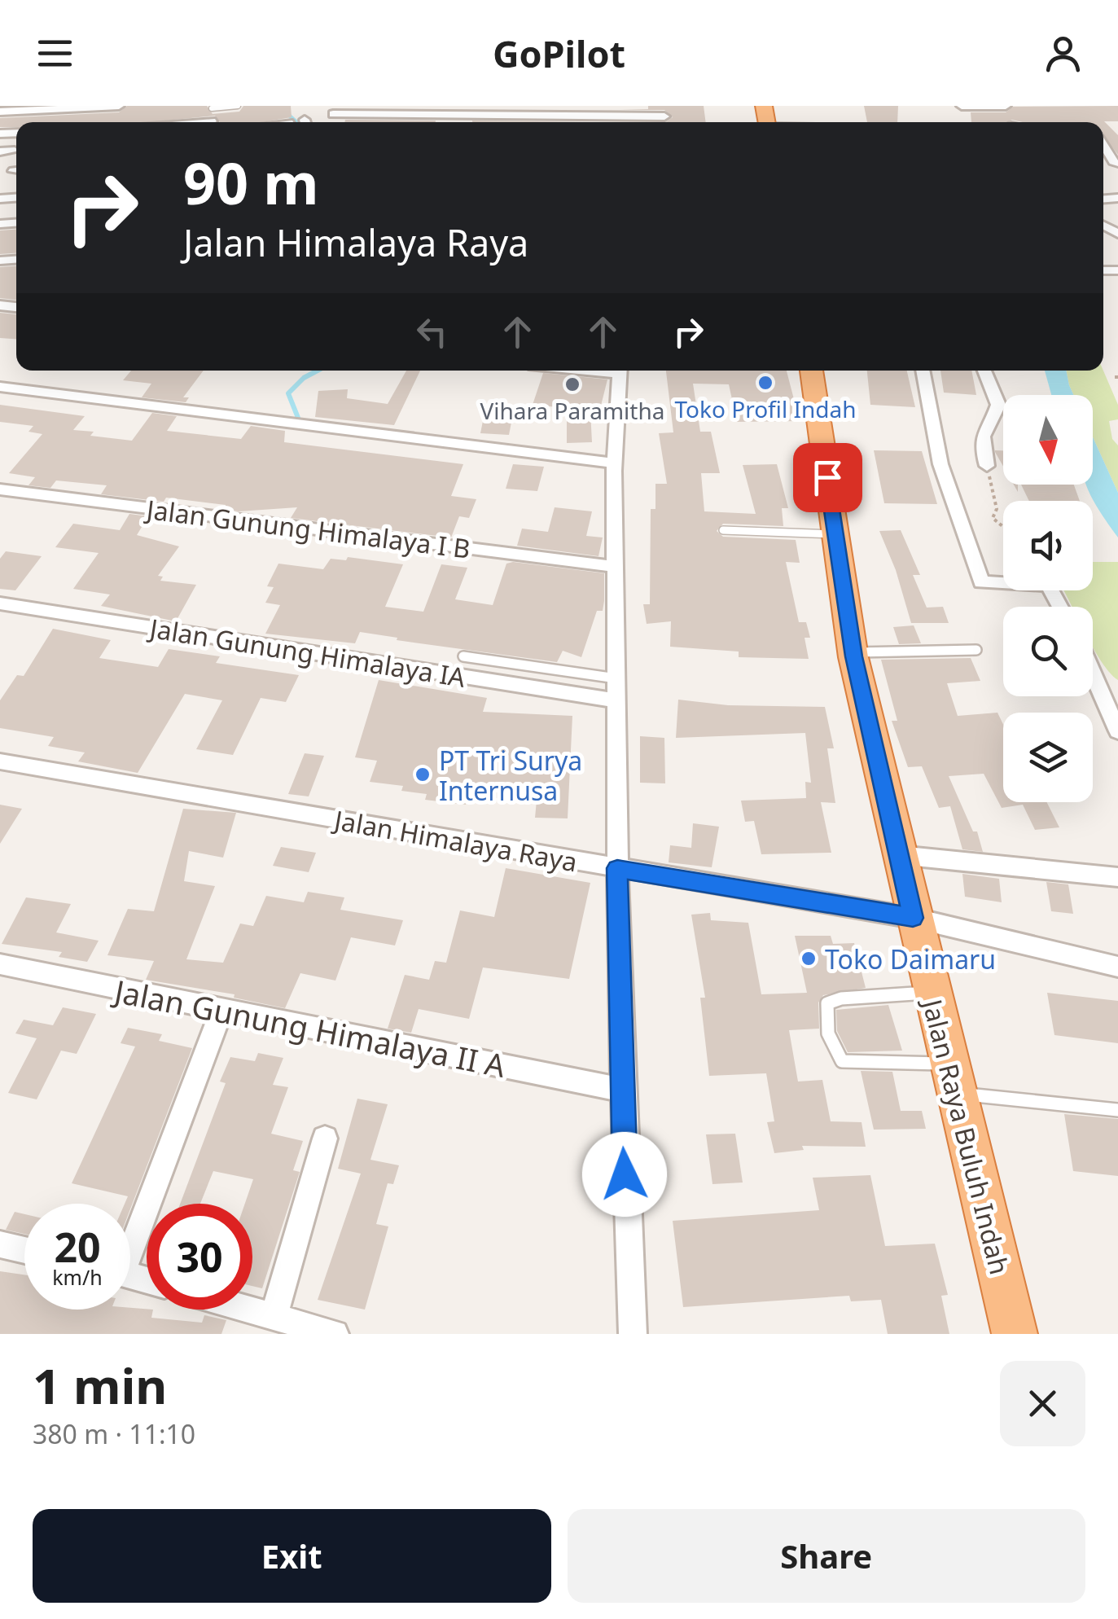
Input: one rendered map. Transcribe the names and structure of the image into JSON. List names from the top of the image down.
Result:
{
  "streets": {
    "highway": ["Jalan Raya Buluh Indah"],
    "street": [
      "Jalan Gunung Himalaya I B",
      "Jalan Gunung Himalaya IA",
      "Jalan Himalaya Raya",
      "Jalan Gunung Himalaya II A"
    ]
  },
  "crossings": [
    ["Jalan Himalaya Raya", "Jalan Raya Buluh Indah"]
  ],
  "places": [
    "Toko Profil Indah",
    "Vihara Paramitha",
    "PT Tri Surya Internusa",
    "Toko Daimaru"
  ],
  "north": "bottom",
  "page": {
    "header": "GoPilot",
    "turn": ["90 m", "Jalan Himalaya Raya"],
    "speed": "20 km/h",
    "limit": "30",
    "heading": ["1 min", "380 m · 11:10"],
    "buttons": ["Exit", "Share"]
  }
}
